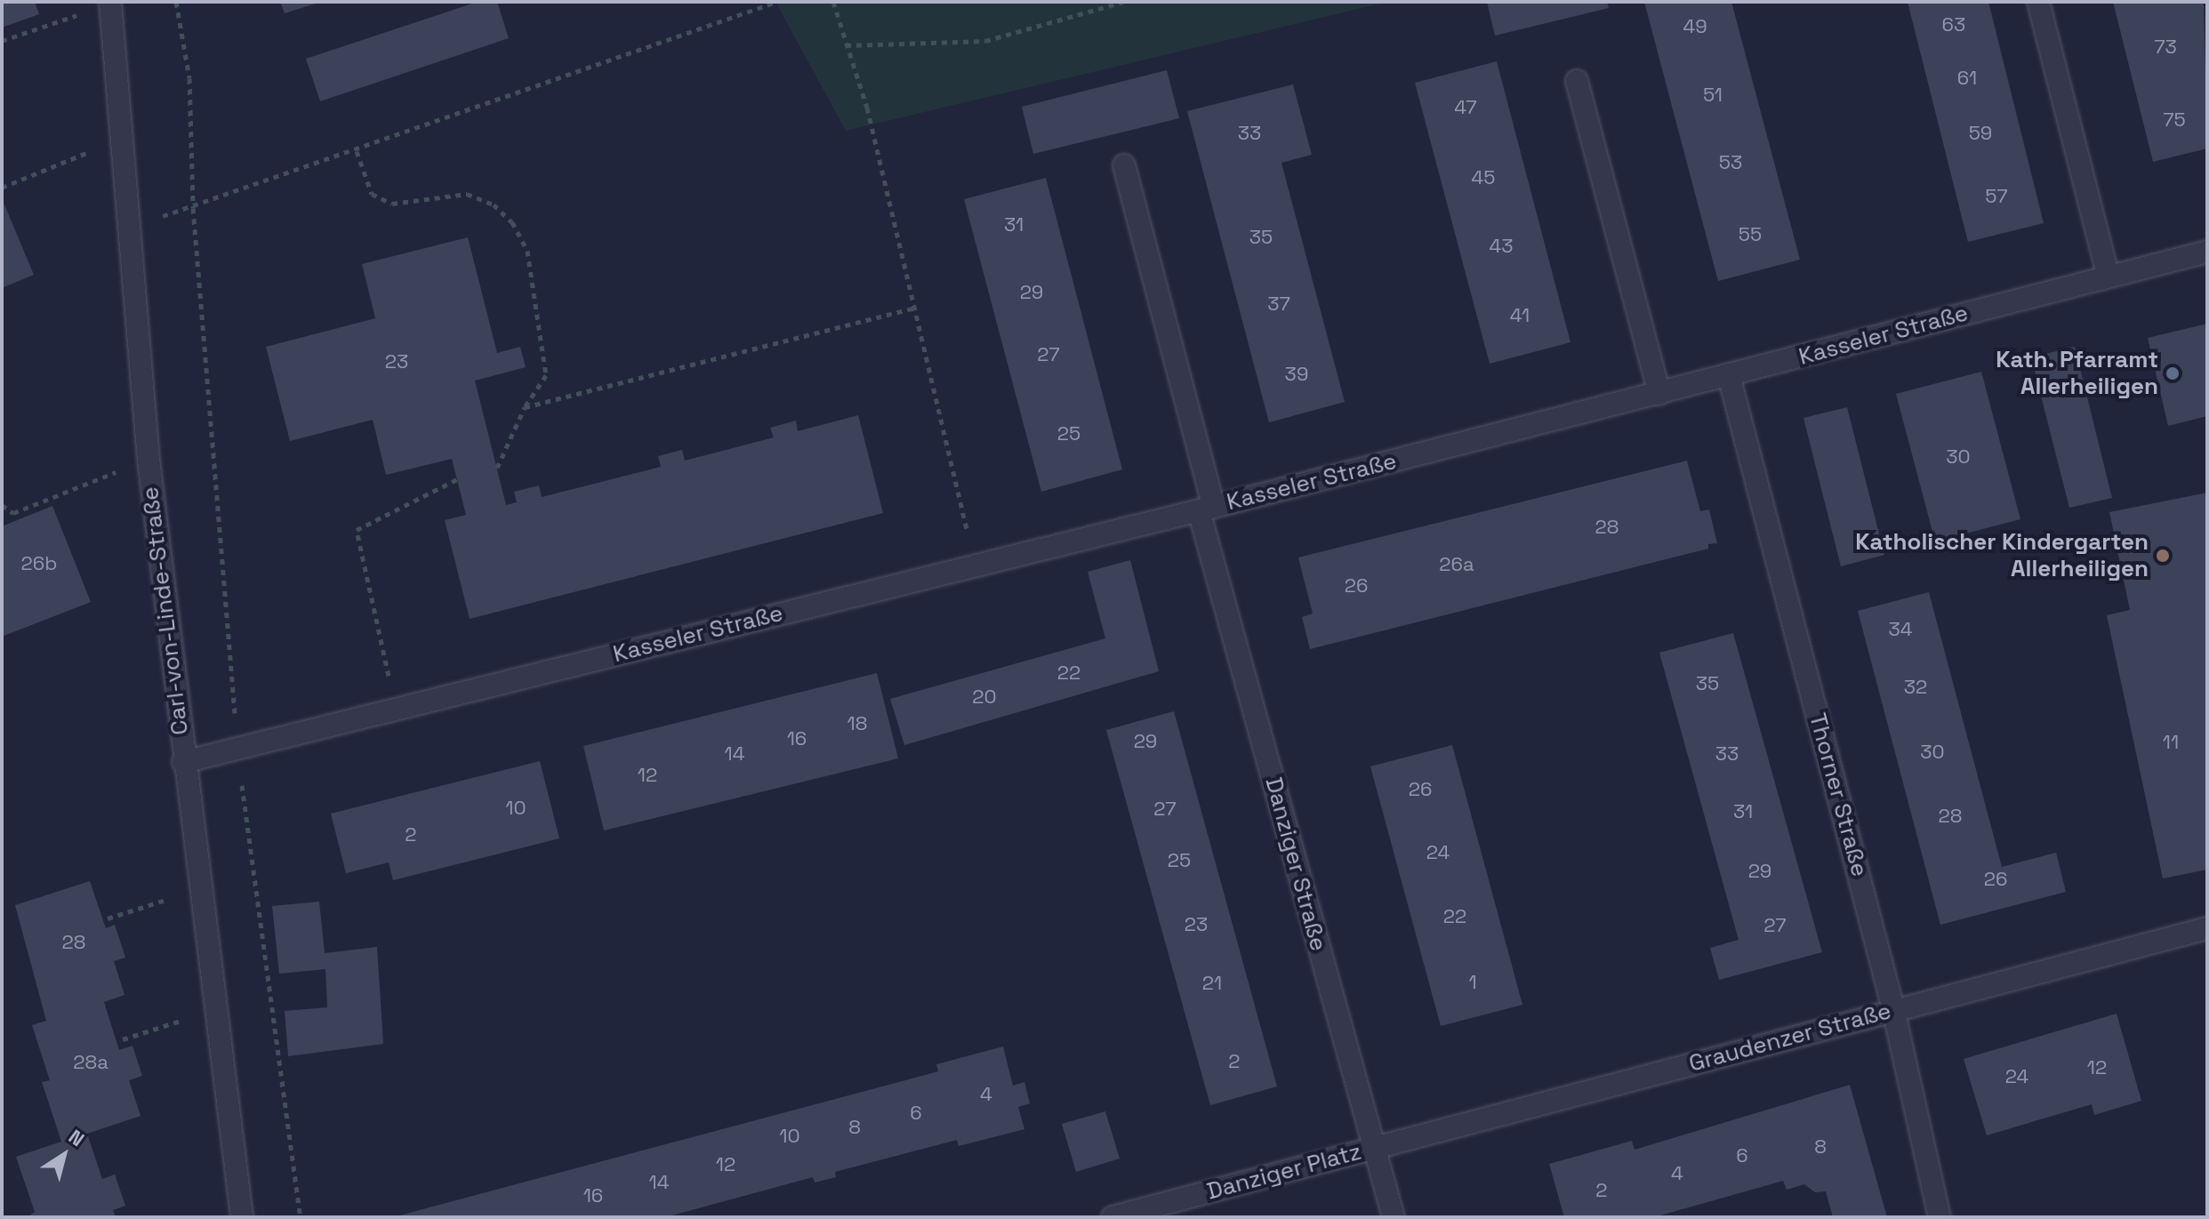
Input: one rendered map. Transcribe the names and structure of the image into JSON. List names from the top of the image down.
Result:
{
  "streets": {
    "street": [
      "Kasseler Straße",
      "Carl-von-Linde-Straße",
      "Thorner Straße",
      "Danziger Straße",
      "Graudenzer Straße",
      "Danziger Platz"
    ]
  },
  "crossings": [
    ["Kasseler Straße", "Carl-von-Linde-Straße"],
    ["Kasseler Straße", "Thorner Straße"],
    ["Kasseler Straße", "Danziger Straße"],
    ["Thorner Straße", "Graudenzer Straße"],
    ["Danziger Straße", "Graudenzer Straße"],
    ["Danziger Straße", "Danziger Platz"],
    ["Graudenzer Straße", "Danziger Platz"]
  ],
  "places": ["Kath. Pfarramt Allerheiligen", "Katholischer Kindergarten Allerheiligen"],
  "house_numbers": [
    "63",
    "49",
    "73",
    "61",
    "51",
    "47",
    "75",
    "33",
    "59",
    "53",
    "45",
    "57",
    "31",
    "55",
    "35",
    "43",
    "29",
    "37",
    "41",
    "27",
    "23",
    "39",
    "25",
    "30",
    "28",
    "26b",
    "26a",
    "26",
    "34",
    "22",
    "35",
    "32",
    "20",
    "18",
    "16",
    "29",
    "11",
    "30",
    "14",
    "33",
    "12",
    "26",
    "10",
    "27",
    "31",
    "28",
    "2",
    "24",
    "25",
    "29",
    "26",
    "22",
    "23",
    "27",
    "28",
    "1",
    "21",
    "2",
    "28a",
    "12",
    "24",
    "4",
    "6",
    "8",
    "10",
    "8",
    "6",
    "12",
    "4",
    "14",
    "2",
    "16"
  ],
  "north": "top right"
}
